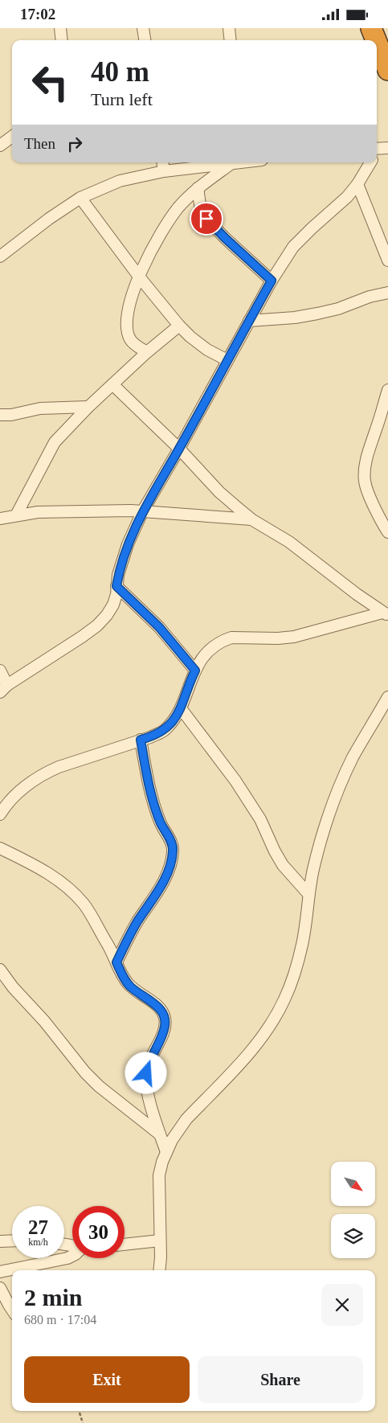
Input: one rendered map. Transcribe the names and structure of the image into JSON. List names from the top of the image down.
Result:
{
  "north": "bottom right",
  "page": {
    "status": "17:02",
    "turn": ["40 m", "Turn left"],
    "then": "Then",
    "speed": "27 km/h",
    "limit": "30",
    "heading": ["2 min", "680 m · 17:04"],
    "buttons": ["Exit", "Share"]
  }
}
